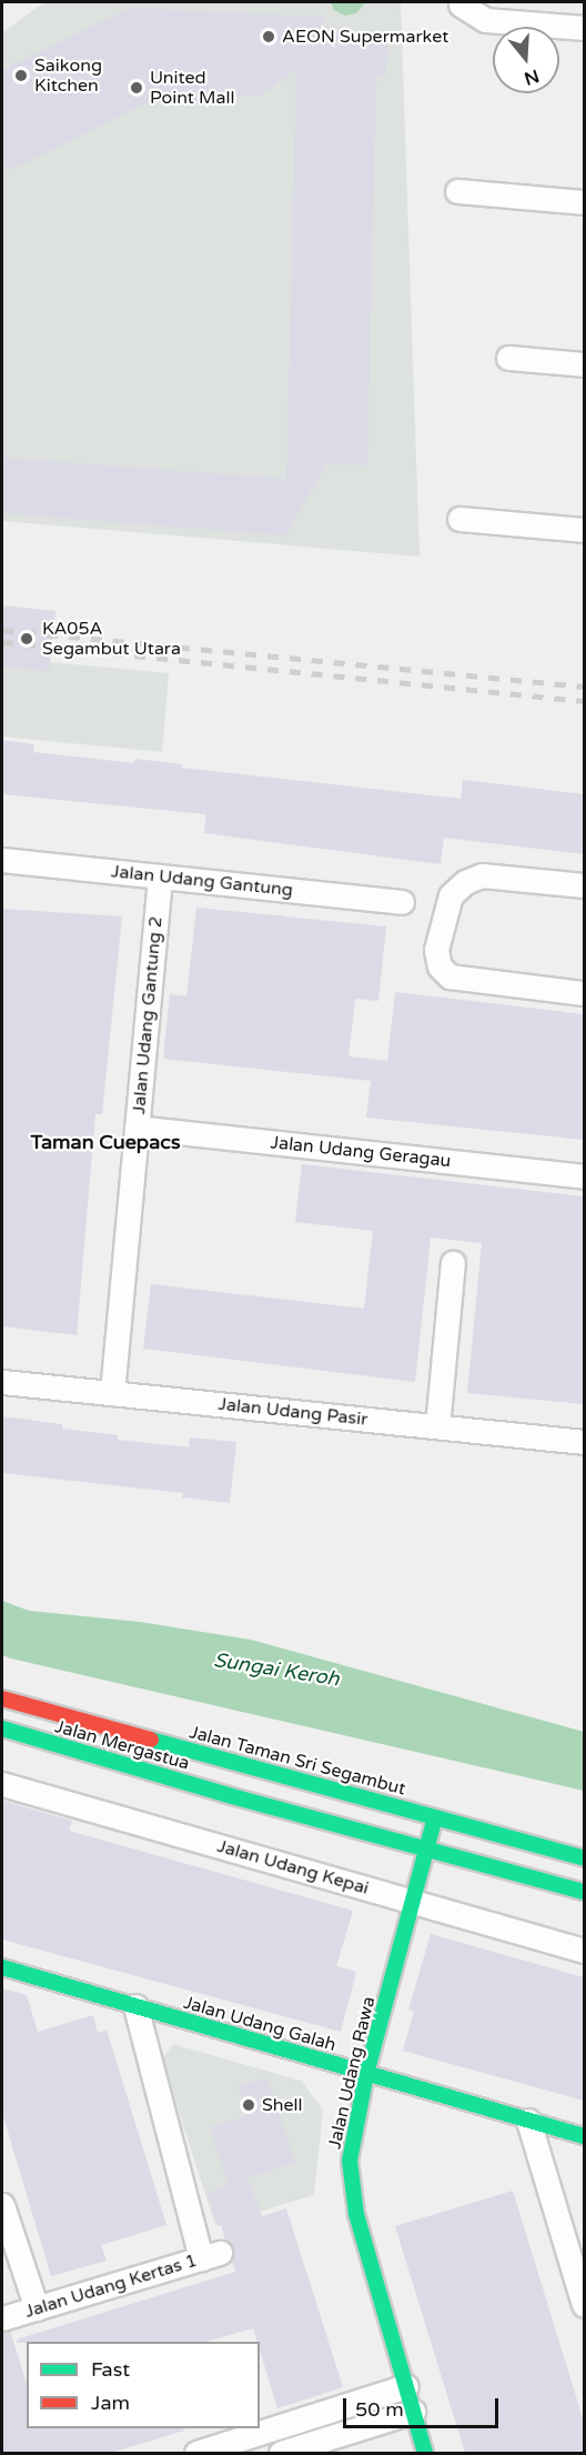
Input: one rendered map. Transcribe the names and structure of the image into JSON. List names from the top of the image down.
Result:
{
  "streets": {
    "street": [
      "Jalan Udang Gantung",
      "Jalan Udang Gantung 2",
      "Jalan Udang Geragau",
      "Jalan Udang Pasir",
      "Jalan Mergastua",
      "Jalan Taman Sri Segambut",
      "Jalan Udang Kepai",
      "Jalan Udang Galah",
      "Jalan Udang Rawa",
      "Jalan Udang Kertas 1"
    ]
  },
  "crossings": [
    ["Jalan Udang Gantung", "Jalan Udang Gantung 2"],
    ["Jalan Udang Gantung 2", "Jalan Udang Geragau"],
    ["Jalan Udang Gantung 2", "Jalan Udang Pasir"],
    ["Jalan Mergastua", "Jalan Udang Rawa"],
    ["Jalan Taman Sri Segambut", "Jalan Udang Rawa"],
    ["Jalan Udang Kepai", "Jalan Udang Rawa"],
    ["Jalan Udang Galah", "Jalan Udang Rawa"],
    ["Jalan Udang Galah", "Jalan Udang Kertas 1"]
  ],
  "districts": ["Taman Cuepacs"],
  "water": ["Sungai Keroh"],
  "places": [
    "AEON Supermarket",
    "Saikong Kitchen",
    "United Point Mall",
    "KA05A Segambut Utara",
    "Shell"
  ],
  "legend": ["Fast", "Jam"],
  "scale_bar": "50 m",
  "north": "bottom"
}
